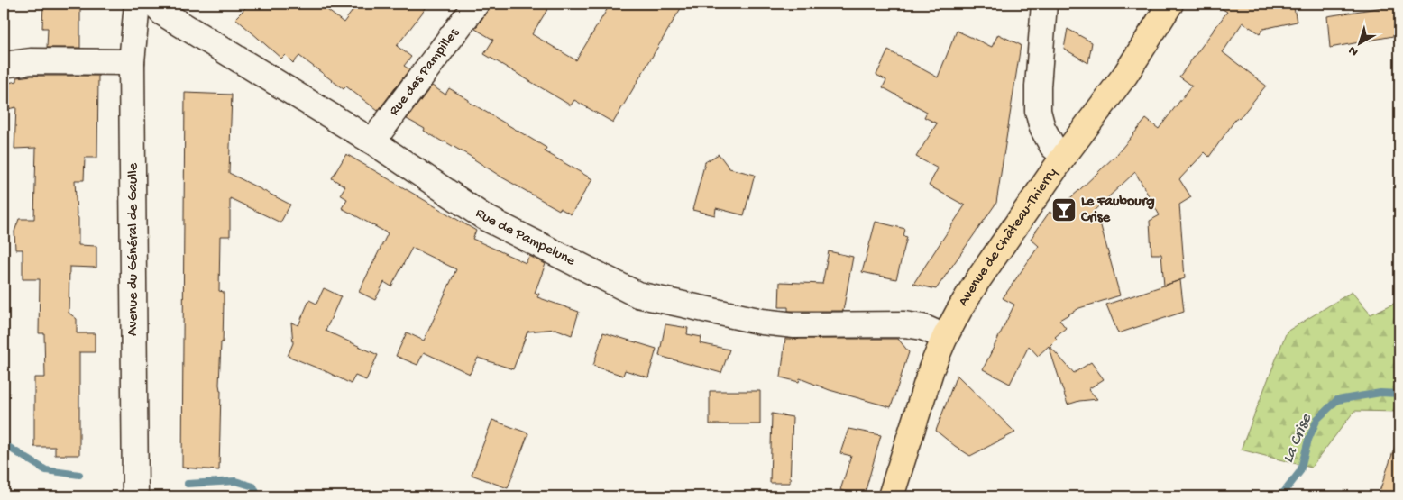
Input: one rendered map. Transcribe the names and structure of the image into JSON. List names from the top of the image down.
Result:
{
  "streets": {
    "main road": ["Avenue de Château-Thierry"],
    "street": ["Rue des Pampilles", "Rue de Pampelune", "Avenue du Général de Gaulle"]
  },
  "crossings": [
    ["Rue des Pampilles", "Rue de Pampelune"],
    ["Rue de Pampelune", "Avenue de Château-Thierry"]
  ],
  "water": ["La Crise"],
  "places": {
    "bar": ["Le Faubourg Crise"]
  },
  "north": "bottom left"
}
